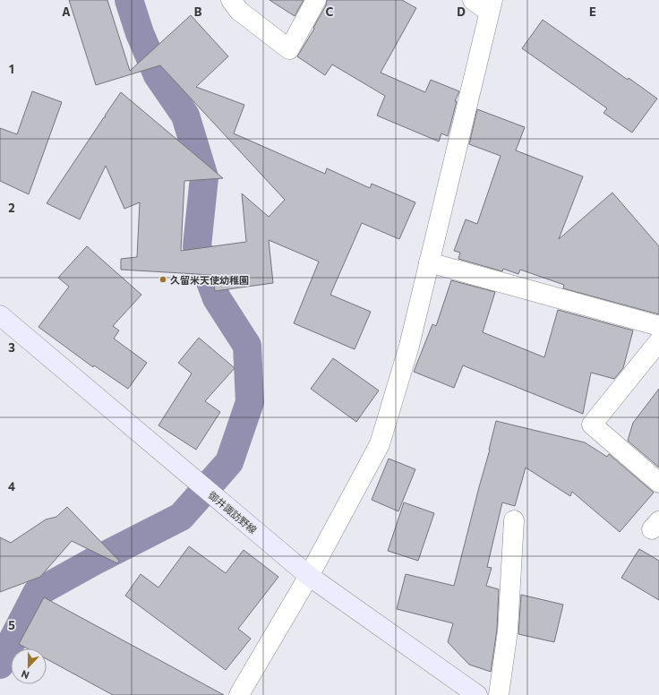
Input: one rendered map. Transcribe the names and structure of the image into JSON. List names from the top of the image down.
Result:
{
  "streets": {
    "main road": ["御井諏訪野線"]
  },
  "places": ["久留米天使幼稚園"],
  "north": "bottom",
  "grid": {
    "columns": [
      "A",
      "B",
      "C",
      "D",
      "E"
    ],
    "rows": [
      "1",
      "2",
      "3",
      "4",
      "5"
    ]
  }
}
